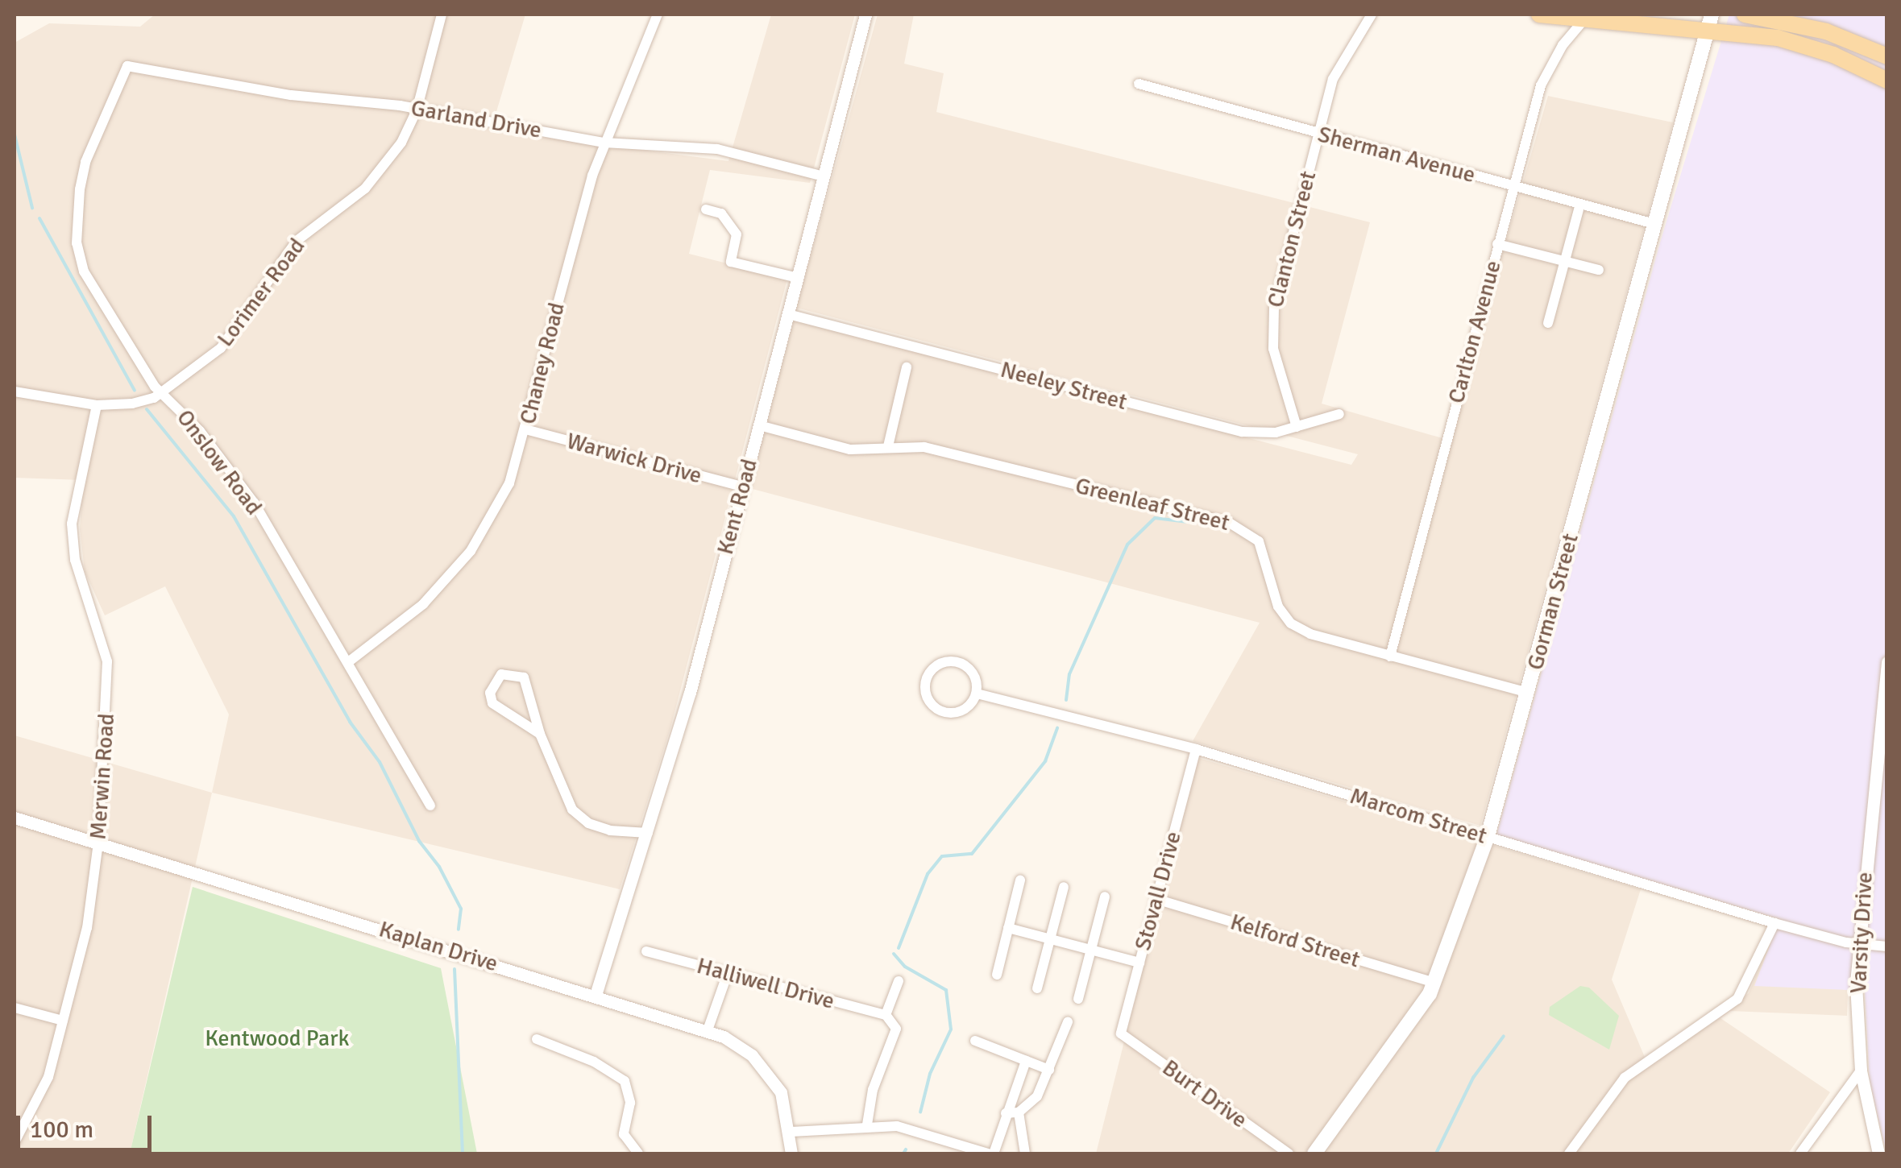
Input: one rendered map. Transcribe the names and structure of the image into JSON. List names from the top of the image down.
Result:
{
  "streets": {
    "main road": ["Gorman Street"],
    "street": [
      "Garland Drive",
      "Sherman Avenue",
      "Clanton Street",
      "Lorimer Road",
      "Carlton Avenue",
      "Chaney Road",
      "Neeley Street",
      "Warwick Drive",
      "Onslow Road",
      "Greenleaf Street",
      "Kent Road",
      "Merwin Road",
      "Marcom Street",
      "Stovall Drive",
      "Varsity Drive",
      "Kelford Street",
      "Kaplan Drive",
      "Halliwell Drive",
      "Burt Drive"
    ]
  },
  "crossings": [
    ["Garland Drive", "Lorimer Road"],
    ["Garland Drive", "Chaney Road"],
    ["Garland Drive", "Onslow Road"],
    ["Garland Drive", "Kent Road"],
    ["Sherman Avenue", "Clanton Street"],
    ["Sherman Avenue", "Carlton Avenue"],
    ["Sherman Avenue", "Gorman Street"],
    ["Clanton Street", "Neeley Street"],
    ["Lorimer Road", "Onslow Road"],
    ["Lorimer Road", "Merwin Road"],
    ["Carlton Avenue", "Greenleaf Street"],
    ["Chaney Road", "Warwick Drive"],
    ["Chaney Road", "Onslow Road"],
    ["Neeley Street", "Kent Road"],
    ["Warwick Drive", "Kent Road"],
    ["Greenleaf Street", "Kent Road"],
    ["Greenleaf Street", "Gorman Street"],
    ["Kent Road", "Kaplan Drive"],
    ["Gorman Street", "Marcom Street"],
    ["Gorman Street", "Kelford Street"],
    ["Merwin Road", "Kaplan Drive"],
    ["Marcom Street", "Stovall Drive"],
    ["Marcom Street", "Varsity Drive"],
    ["Stovall Drive", "Kelford Street"],
    ["Stovall Drive", "Burt Drive"]
  ],
  "parks": ["Kentwood Park"],
  "scale_bar": "100 m"
}
